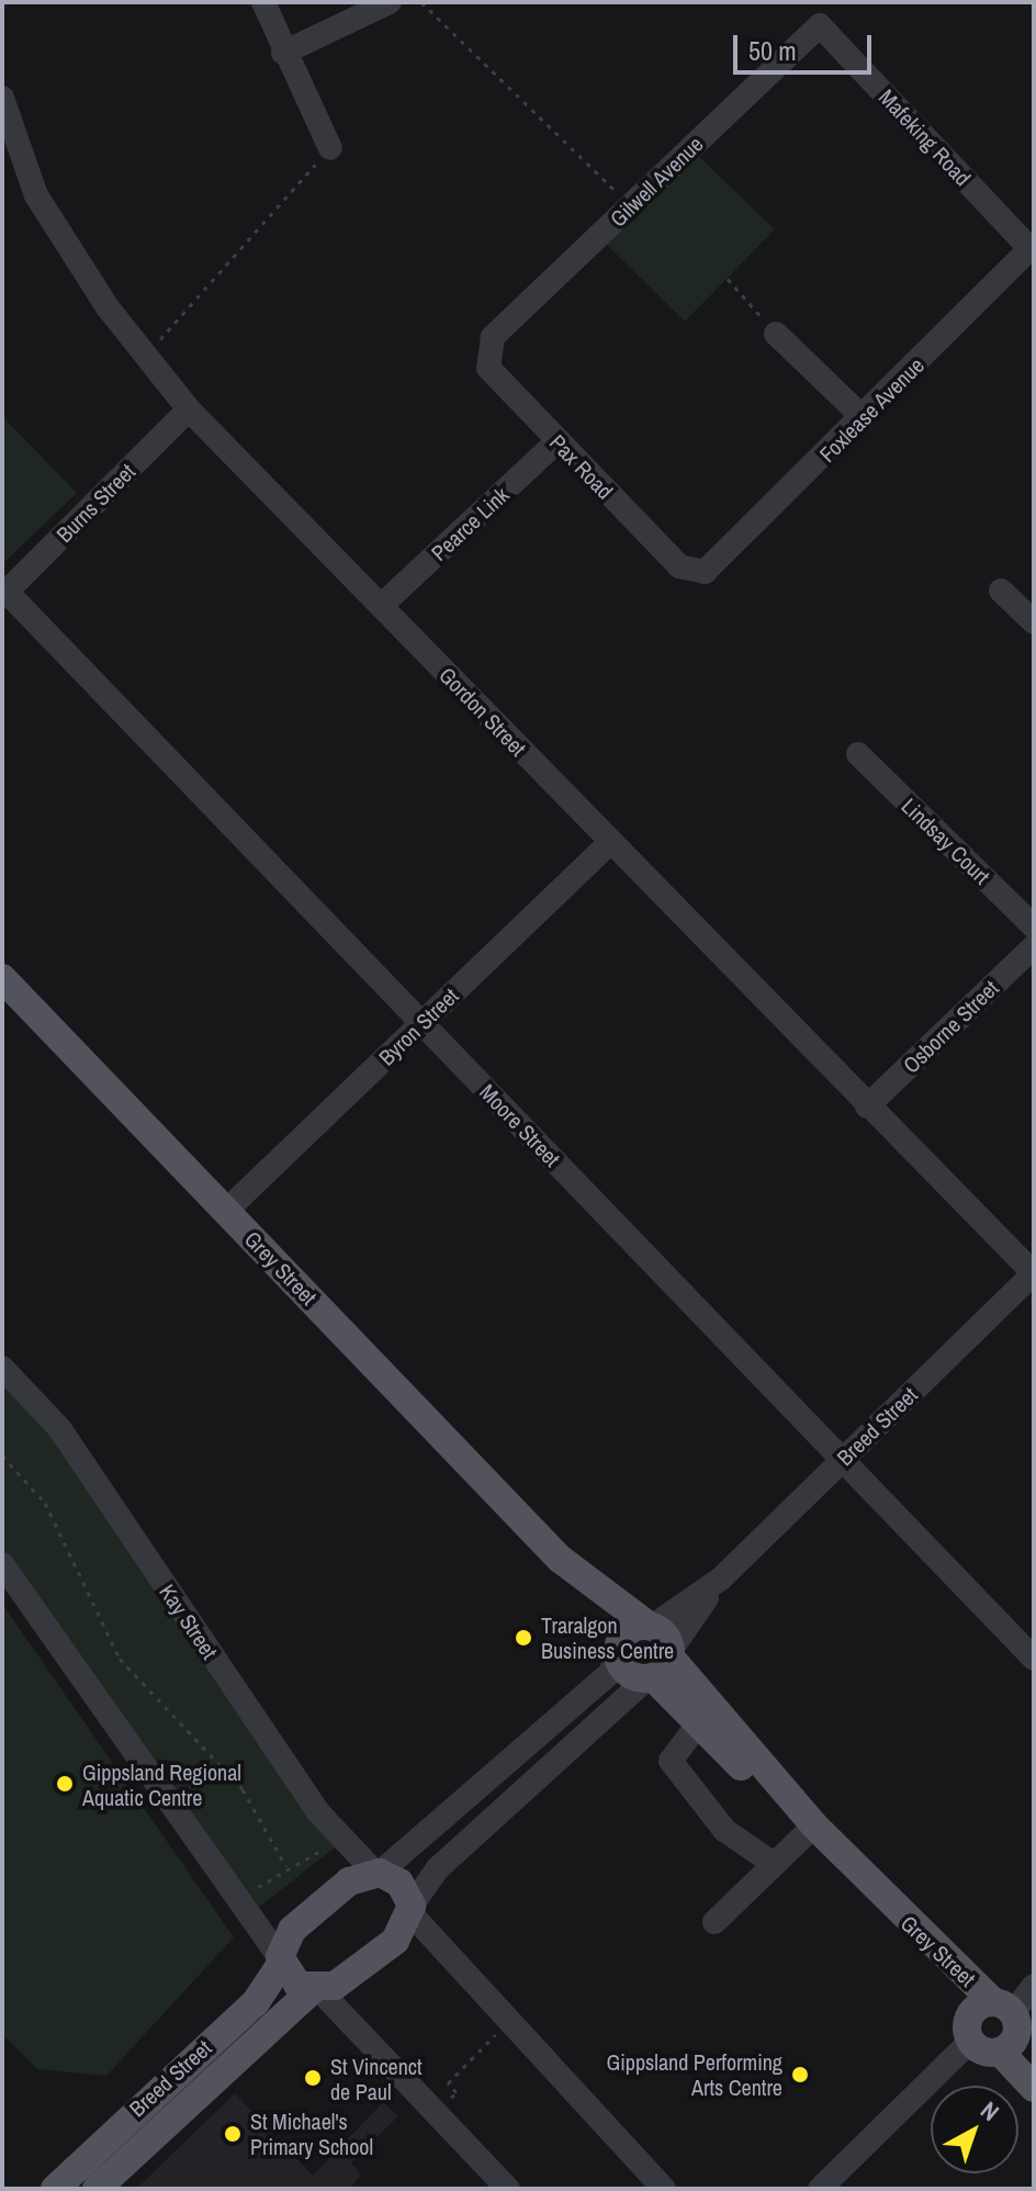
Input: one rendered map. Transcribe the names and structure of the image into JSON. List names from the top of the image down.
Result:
{
  "streets": {
    "main road": ["Grey Street", "Breed Street"],
    "street": [
      "Mafeking Road",
      "Gilwell Avenue",
      "Foxlease Avenue",
      "Pax Road",
      "Burns Street",
      "Pearce Link",
      "Gordon Street",
      "Lindsay Court",
      "Byron Street",
      "Osborne Street",
      "Moore Street",
      "Kay Street"
    ]
  },
  "crossings": [
    ["Mafeking Road", "Gilwell Avenue"],
    ["Mafeking Road", "Foxlease Avenue"],
    ["Gilwell Avenue", "Pax Road"],
    ["Foxlease Avenue", "Pax Road"],
    ["Pax Road", "Pearce Link"],
    ["Burns Street", "Gordon Street"],
    ["Burns Street", "Moore Street"],
    ["Pearce Link", "Gordon Street"],
    ["Gordon Street", "Byron Street"],
    ["Gordon Street", "Osborne Street"],
    ["Gordon Street", "Breed Street"],
    ["Byron Street", "Moore Street"],
    ["Byron Street", "Grey Street"],
    ["Moore Street", "Breed Street"],
    ["Grey Street", "Breed Street"],
    ["Breed Street", "Kay Street"]
  ],
  "places": [
    "Traralgon Business Centre",
    "Gippsland Regional Aquatic Centre",
    "Gippsland Performing Arts Centre",
    "St Vincenct de Paul",
    "St Michael's Primary School"
  ],
  "scale_bar": "50 m",
  "north": "top right"
}
